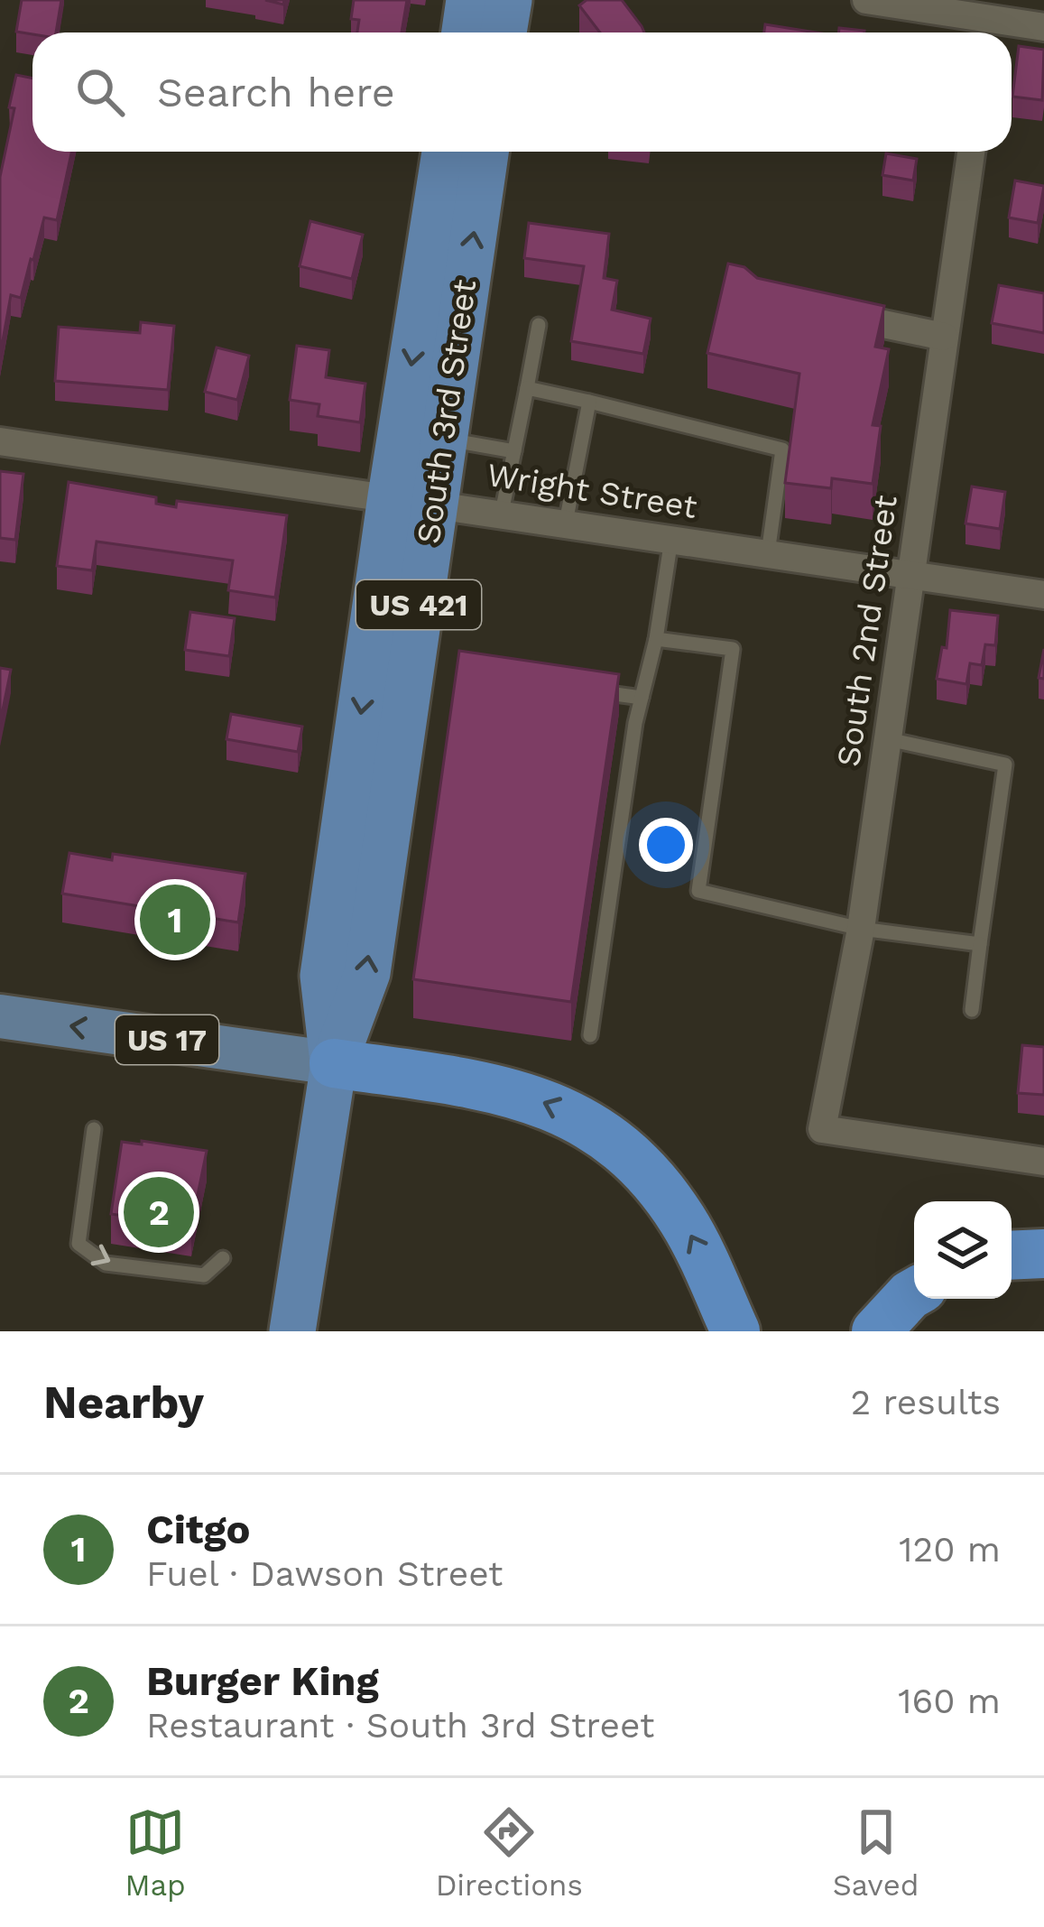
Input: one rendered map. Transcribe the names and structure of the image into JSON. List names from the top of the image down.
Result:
{
  "streets": {
    "highway": ["South 3rd Street", "US 421", "US 17"],
    "street": ["Wright Street", "South 2nd Street"]
  },
  "crossings": [
    ["South 3rd Street", "Wright Street"],
    ["South 3rd Street", "US 17"],
    ["Wright Street", "South 2nd Street"]
  ],
  "page": {
    "search": "Search here",
    "pins": ["1", "2"],
    "heading": ["Nearby", "2 results"],
    "list": [
      {
        "mark": "1",
        "name": "Citgo",
        "note": "Fuel · Dawson Street",
        "value": "120 m"
      },
      {
        "mark": "2",
        "name": "Burger King",
        "note": "Restaurant · South 3rd Street",
        "value": "160 m"
      }
    ],
    "nav": ["Map", "Directions", "Saved"]
  }
}
